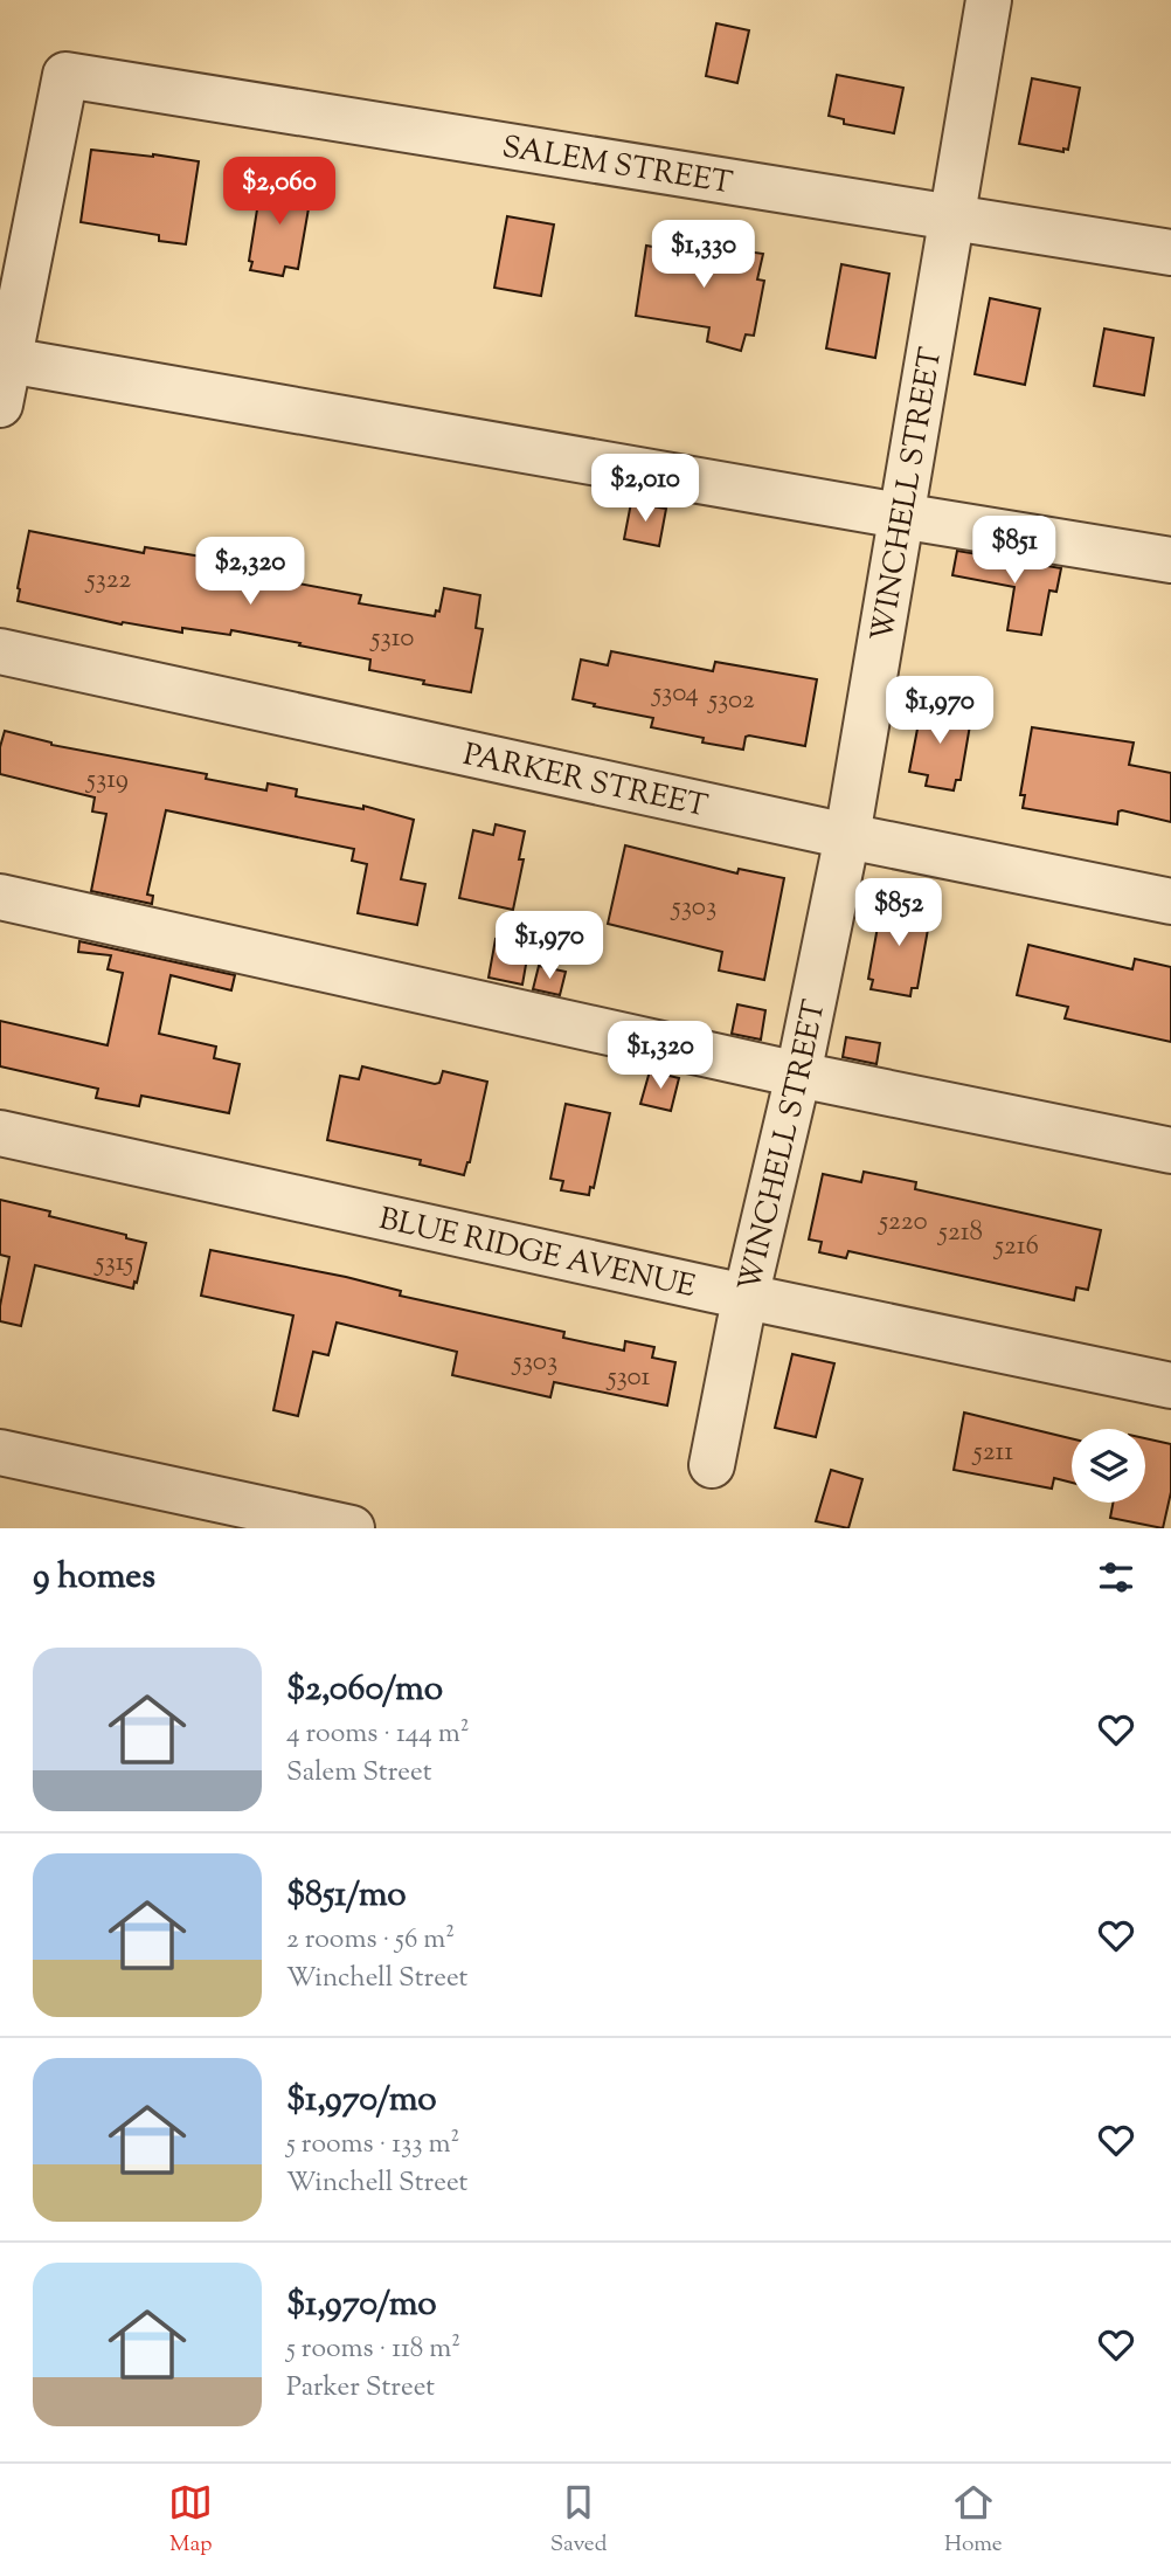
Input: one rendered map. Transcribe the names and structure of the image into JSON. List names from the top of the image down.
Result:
{
  "streets": {
    "street": [
      "SALEM STREET",
      "WINCHELL STREET",
      "PARKER STREET",
      "BLUE RIDGE AVENUE"
    ]
  },
  "crossings": [
    ["SALEM STREET", "WINCHELL STREET"],
    ["WINCHELL STREET", "PARKER STREET"],
    ["WINCHELL STREET", "BLUE RIDGE AVENUE"]
  ],
  "house_numbers": [
    "5322",
    "5310",
    "5304",
    "5302",
    "5319",
    "5303",
    "5220",
    "5218",
    "5216",
    "5315",
    "5303",
    "5301",
    "5211"
  ],
  "page": {
    "price": [
      "$2,060",
      "$1,330",
      "$2,010",
      "$851",
      "$2,320",
      "$1,970",
      "$852",
      "$1,970",
      "$1,320"
    ],
    "heading": "9 homes",
    "list": [
      {
        "name": "$2,060/mo",
        "note": "4 rooms · 144 m² · Salem Street"
      },
      {
        "name": "$851/mo",
        "note": "2 rooms · 56 m² · Winchell Street"
      },
      {
        "name": "$1,970/mo",
        "note": "5 rooms · 133 m² · Winchell Street"
      },
      {
        "name": "$1,970/mo",
        "note": "5 rooms · 118 m² · Parker Street"
      }
    ],
    "tabs": ["Map", "Saved", "Home"]
  }
}
